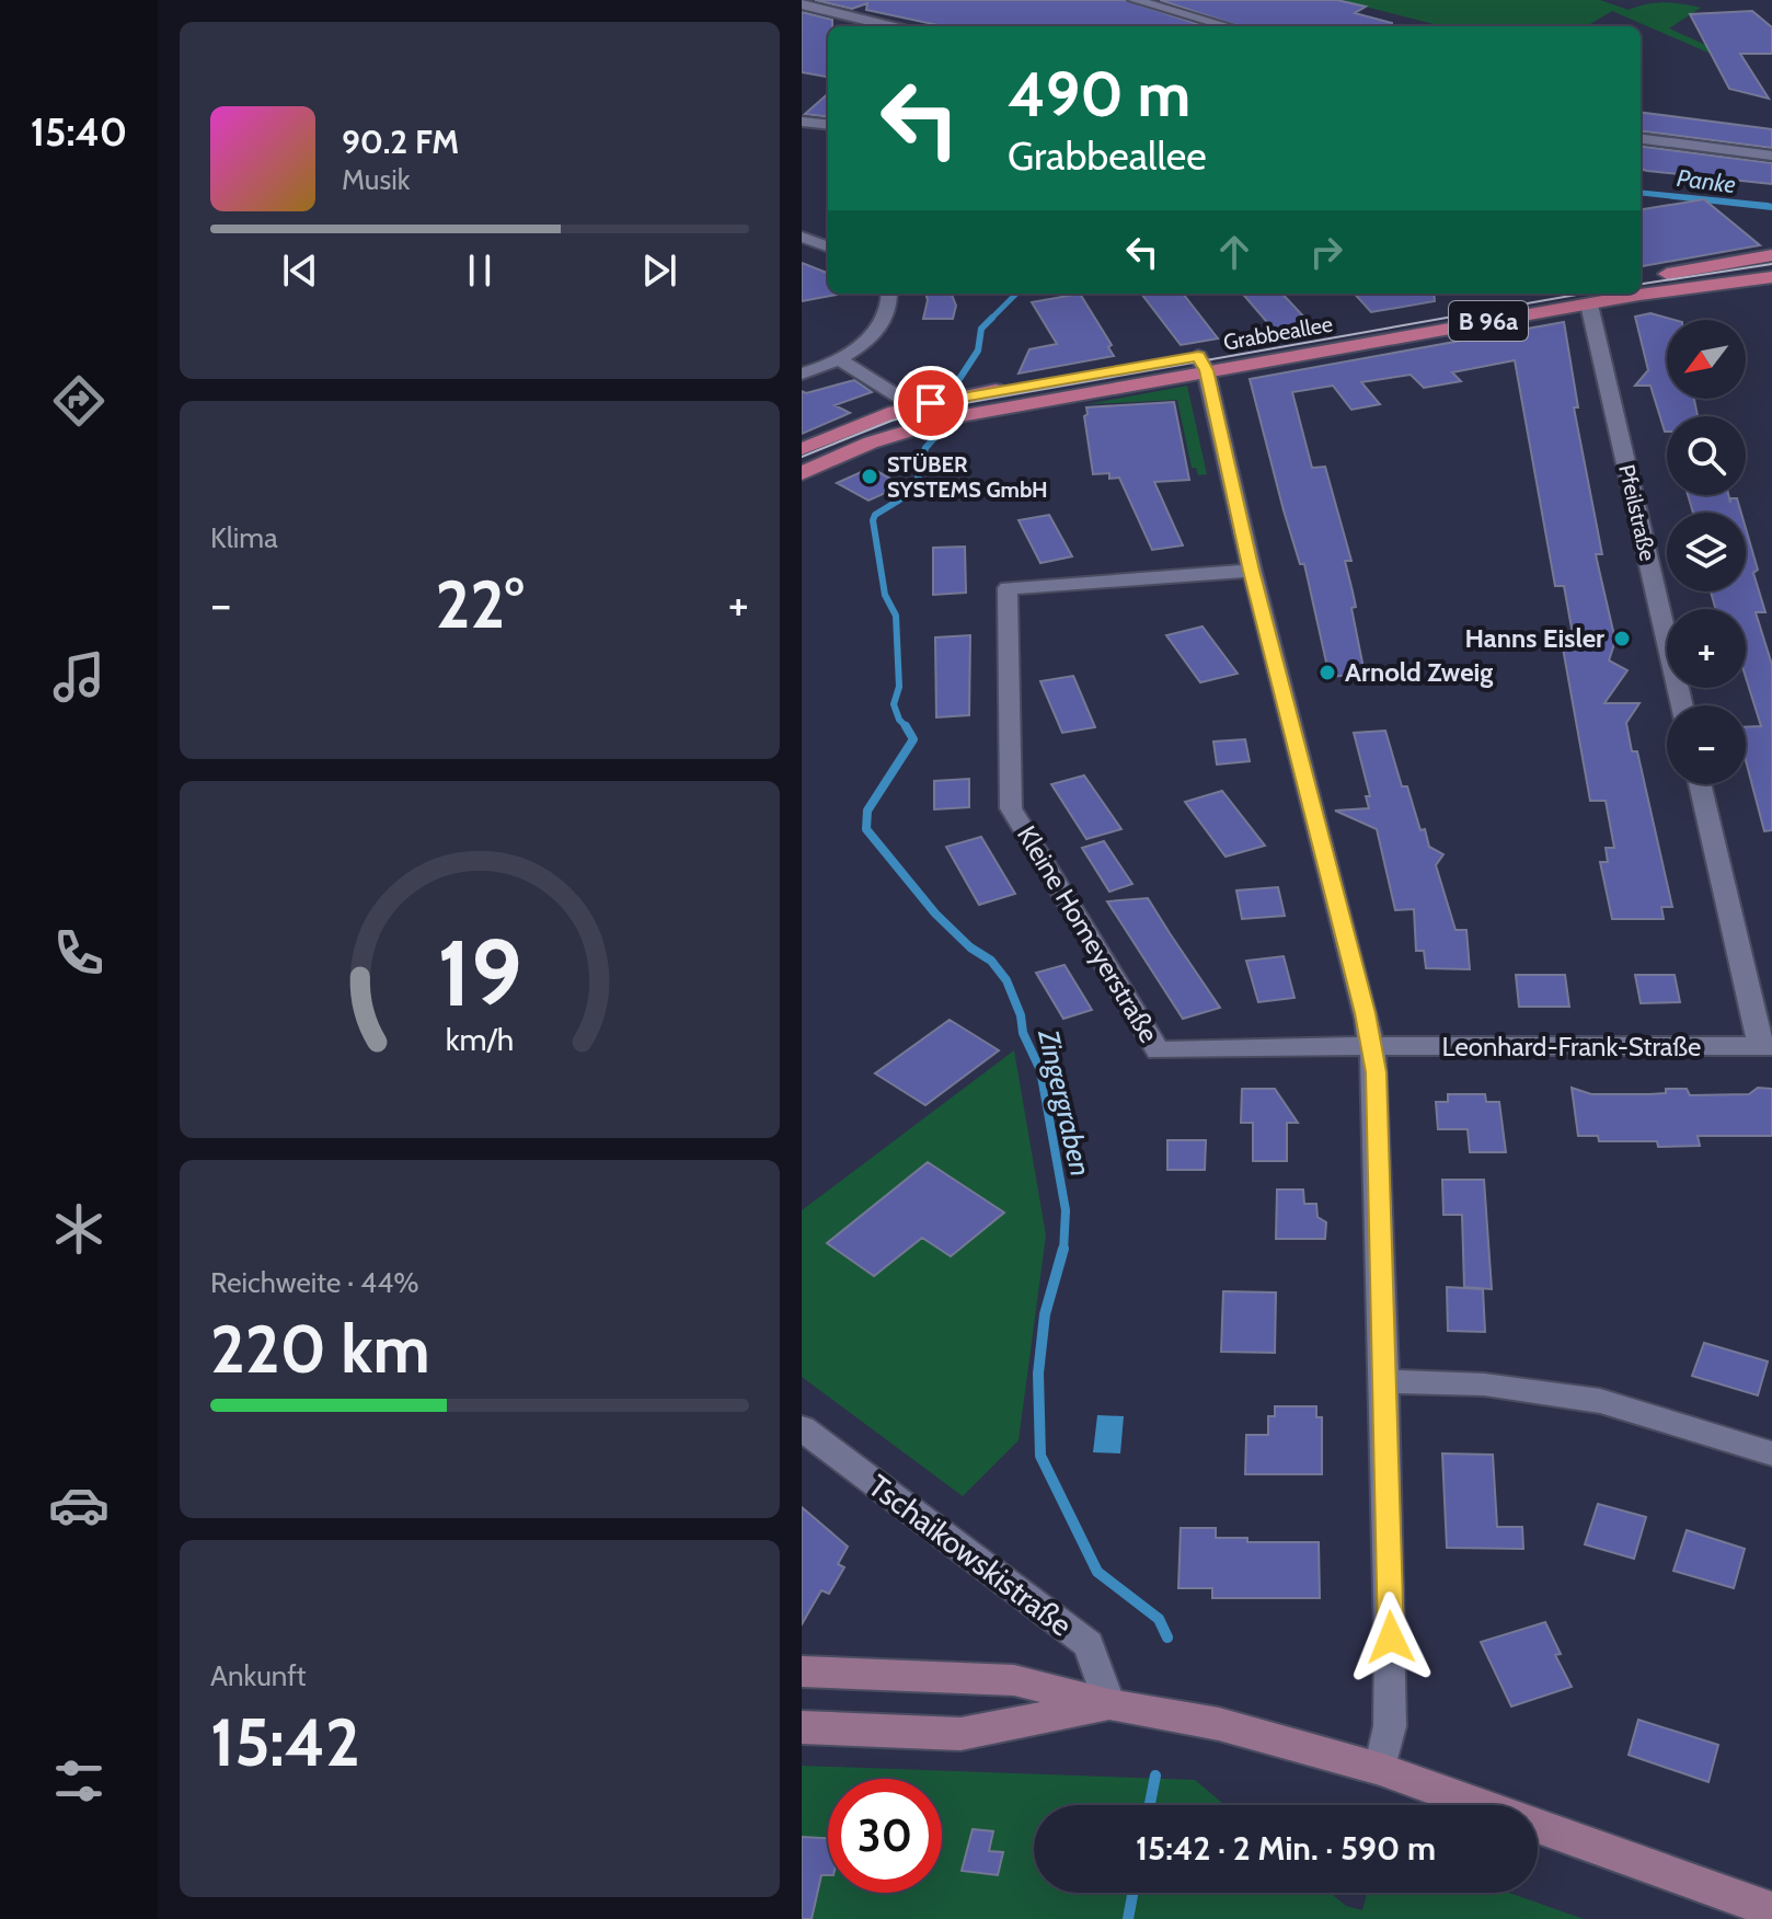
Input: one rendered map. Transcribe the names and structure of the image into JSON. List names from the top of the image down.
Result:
{
  "streets": {
    "main road": ["B 96a", "Grabbeallee"],
    "street": [
      "Pfeilstraße",
      "Kleine Homeyerstraße",
      "Leonhard-Frank-Straße",
      "Tschaikowskistraße"
    ]
  },
  "crossings": [
    ["Grabbeallee", "Pfeilstraße"],
    ["Kleine Homeyerstraße", "Leonhard-Frank-Straße"]
  ],
  "water": ["Panke", "Zingergraben"],
  "places": ["STÜBER SYSTEMS GmbH", "Hanns Eisler", "Arnold Zweig"],
  "north": "bottom left",
  "page": {
    "tabs": "15:40",
    "turn": ["490 m", "Grabbeallee"],
    "song": ["90.2 FM", "Musik"],
    "map_buttons": ["+", "−"],
    "tile": [
      "Klima",
      ["Reichweite · 44%", "220 km"],
      ["Ankunft", "15:42"]
    ],
    "heat": ["−", "22°", "+"],
    "limit": "30",
    "trip": "15:42 · 2 Min. · 590 m",
    "gauge": ["19", "km/h"]
  }
}
